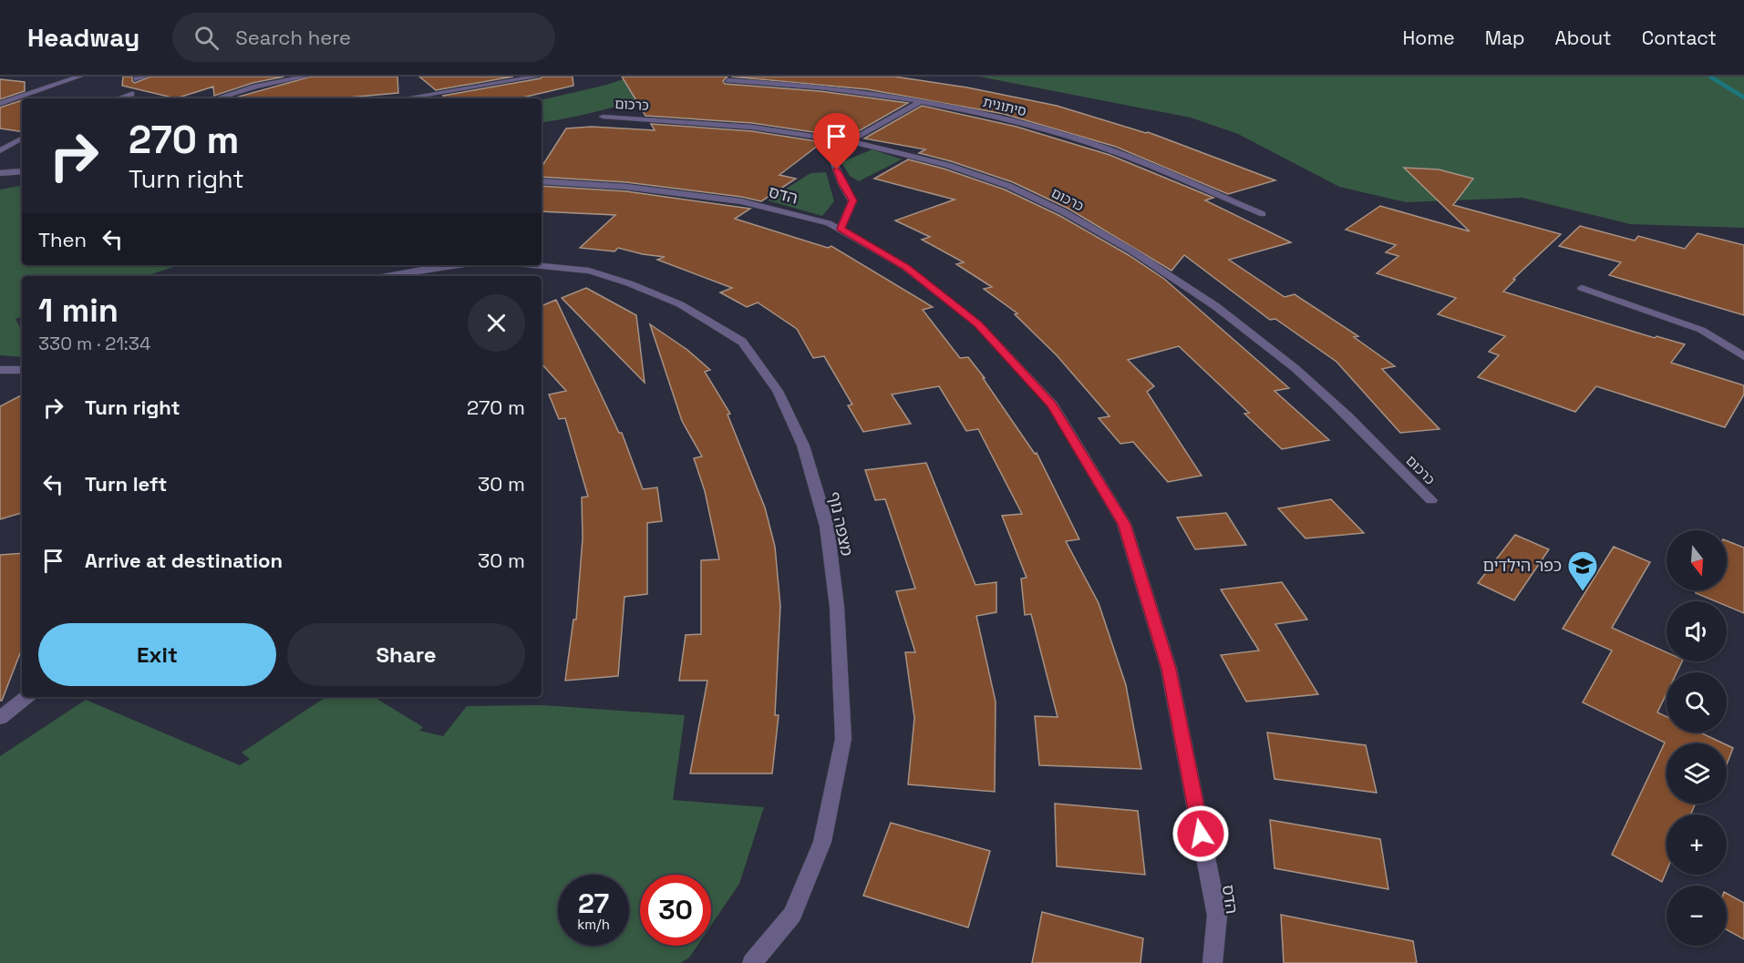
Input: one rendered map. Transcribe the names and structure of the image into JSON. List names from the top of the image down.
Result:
{
  "streets": {
    "street": [
      "כרכום",
      "סיתונית",
      "הדס",
      "מצפה נוף"
    ]
  },
  "places": {
    "school or university": ["כפר הילדים"]
  },
  "north": "bottom",
  "page": {
    "header": "Headway",
    "search": "Search here",
    "nav": [
      "Home",
      "Map",
      "About",
      "Contact"
    ],
    "turn": ["270 m", "Turn right"],
    "then": "Then",
    "heading": ["1 min", "330 m · 21:34"],
    "list": [
      {
        "name": "Turn right",
        "value": "270 m"
      },
      {
        "name": "Turn left",
        "value": "30 m"
      },
      {
        "name": "Arrive at destination",
        "value": "30 m"
      }
    ],
    "map_buttons": ["+", "−"],
    "buttons": ["Exit", "Share"],
    "speed": "27 km/h",
    "limit": "30"
  }
}
